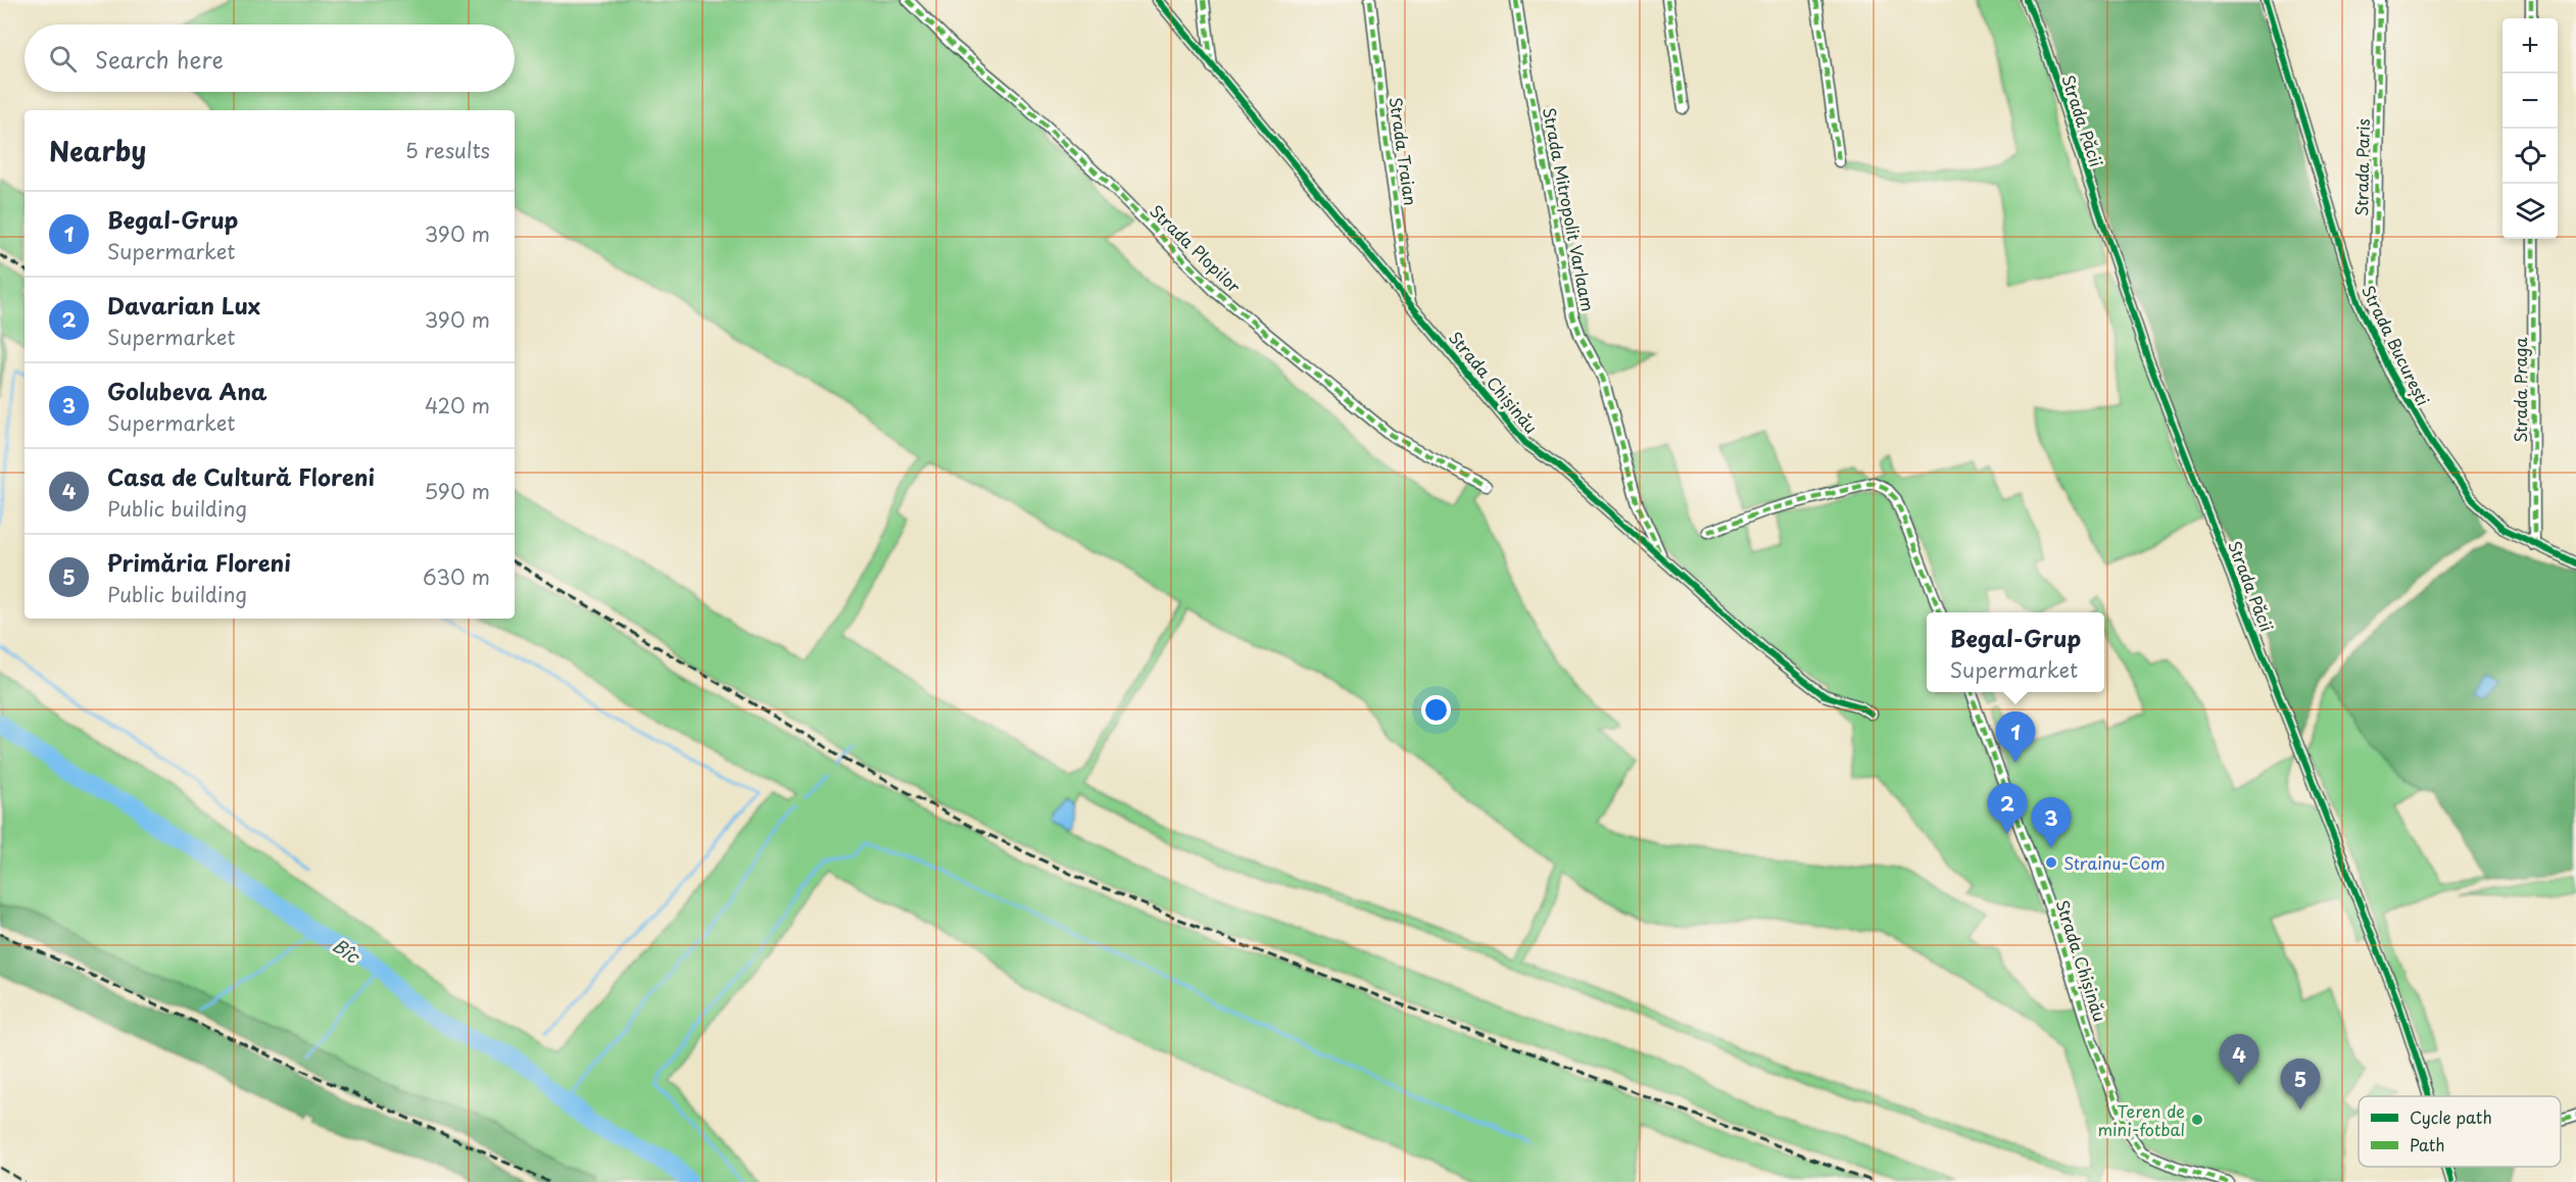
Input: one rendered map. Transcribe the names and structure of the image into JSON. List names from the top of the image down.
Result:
{
  "streets": {
    "street": [
      "Strada Păcii",
      "Strada Traian",
      "Strada Paris",
      "Strada Mitropolit Varlaam",
      "Strada Plopilor",
      "Strada București",
      "Strada Chișinău",
      "Strada Praga"
    ]
  },
  "crossings": [
    ["Strada Traian", "Strada Chișinău"],
    ["Strada Paris", "Strada București"],
    ["Strada Mitropolit Varlaam", "Strada Chișinău"],
    ["Strada București", "Strada Praga"]
  ],
  "water": ["Bîc"],
  "places": ["Strainu-Com", "Teren de mini-fotbal"],
  "legend": ["Cycle path", "Path"],
  "page": {
    "map_buttons": ["+", "−"],
    "search": "Search here",
    "heading": ["Nearby", "5 results"],
    "list": [
      {
        "mark": "1",
        "name": "Begal-Grup",
        "note": "Supermarket",
        "value": "390 m"
      },
      {
        "mark": "2",
        "name": "Davarian Lux",
        "note": "Supermarket",
        "value": "390 m"
      },
      {
        "mark": "3",
        "name": "Golubeva Ana",
        "note": "Supermarket",
        "value": "420 m"
      },
      {
        "mark": "4",
        "name": "Casa de Cultură Floreni",
        "note": "Public building",
        "value": "590 m"
      },
      {
        "mark": "5",
        "name": "Primăria Floreni",
        "note": "Public building",
        "value": "630 m"
      }
    ],
    "popup": ["Begal-Grup", "Supermarket"],
    "pins": [
      "1",
      "2",
      "3",
      "4",
      "5"
    ]
  }
}
